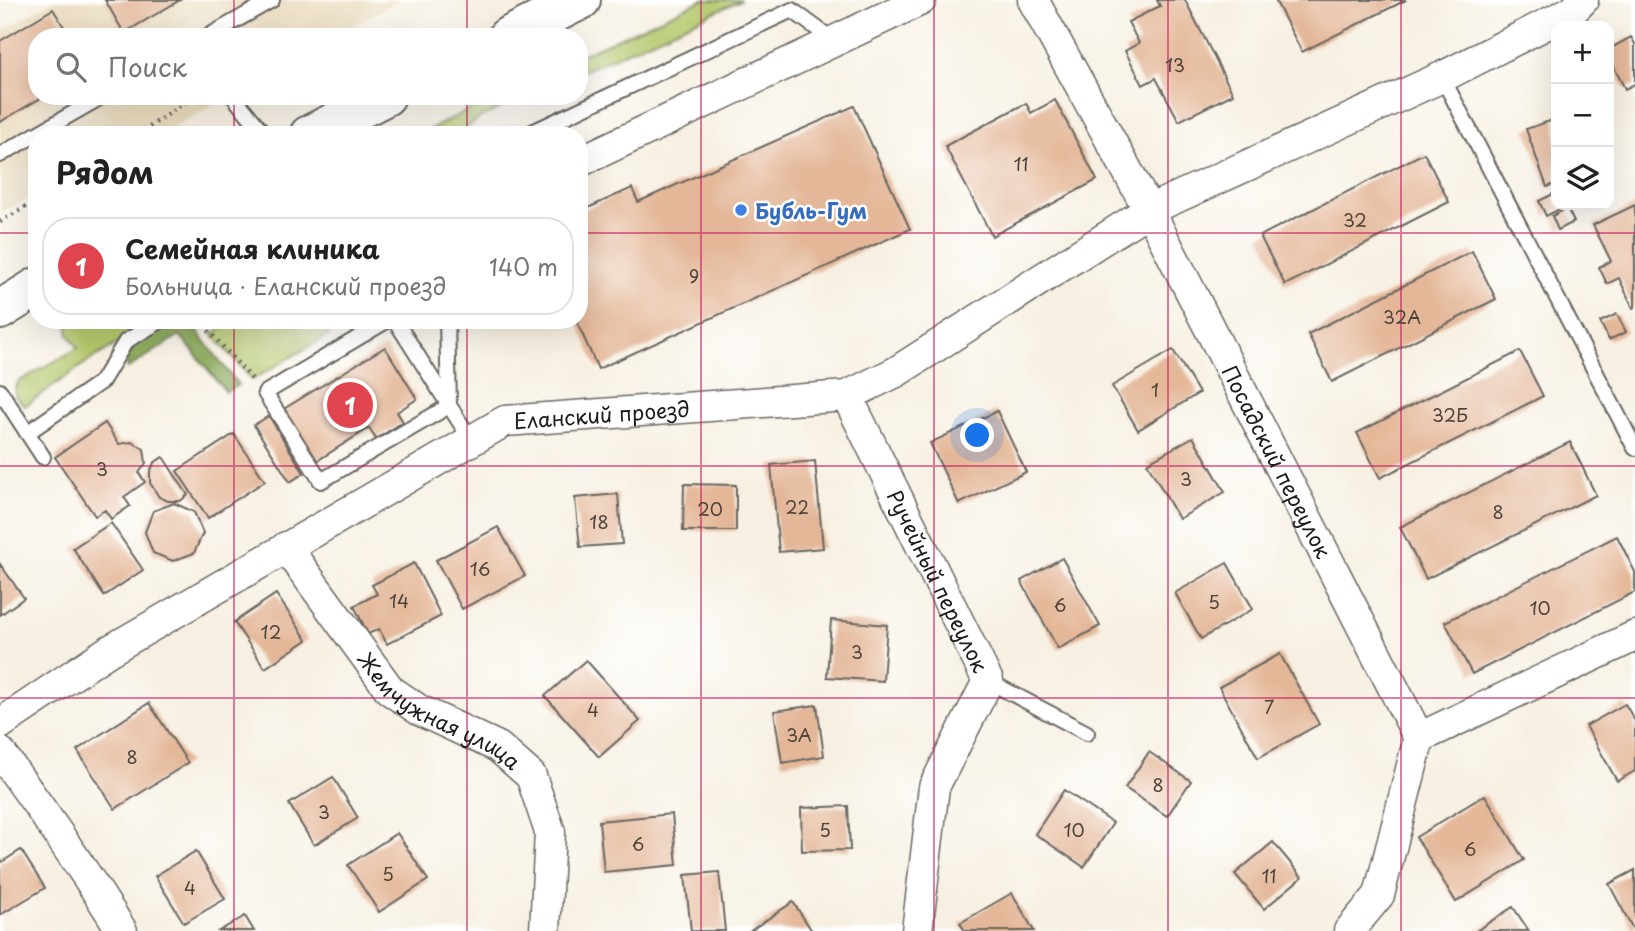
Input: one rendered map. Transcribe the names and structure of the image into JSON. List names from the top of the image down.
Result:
{
  "streets": {
    "street": [
      "Еланский проезд",
      "Посадский переулок",
      "Ручейный переулок",
      "Жемчужная улица"
    ]
  },
  "crossings": [
    ["Еланский проезд", "Посадский переулок"],
    ["Еланский проезд", "Ручейный переулок"],
    ["Еланский проезд", "Жемчужная улица"]
  ],
  "places": ["Бубль-Гум"],
  "house_numbers": [
    "13",
    "11",
    "32",
    "9",
    "32А",
    "1",
    "32Б",
    "3",
    "3",
    "22",
    "20",
    "8",
    "18",
    "16",
    "14",
    "5",
    "6",
    "10",
    "12",
    "3",
    "7",
    "4",
    "3А",
    "8",
    "8",
    "3",
    "5",
    "10",
    "6",
    "6",
    "5",
    "11",
    "4"
  ],
  "page": {
    "map_buttons": ["+", "−"],
    "search": "Поиск",
    "heading": "Рядом",
    "list": [
      {
        "mark": "1",
        "name": "Семейная клиника",
        "note": "Больница · Еланский проезд",
        "value": "140 m"
      }
    ],
    "pins": "1"
  }
}
